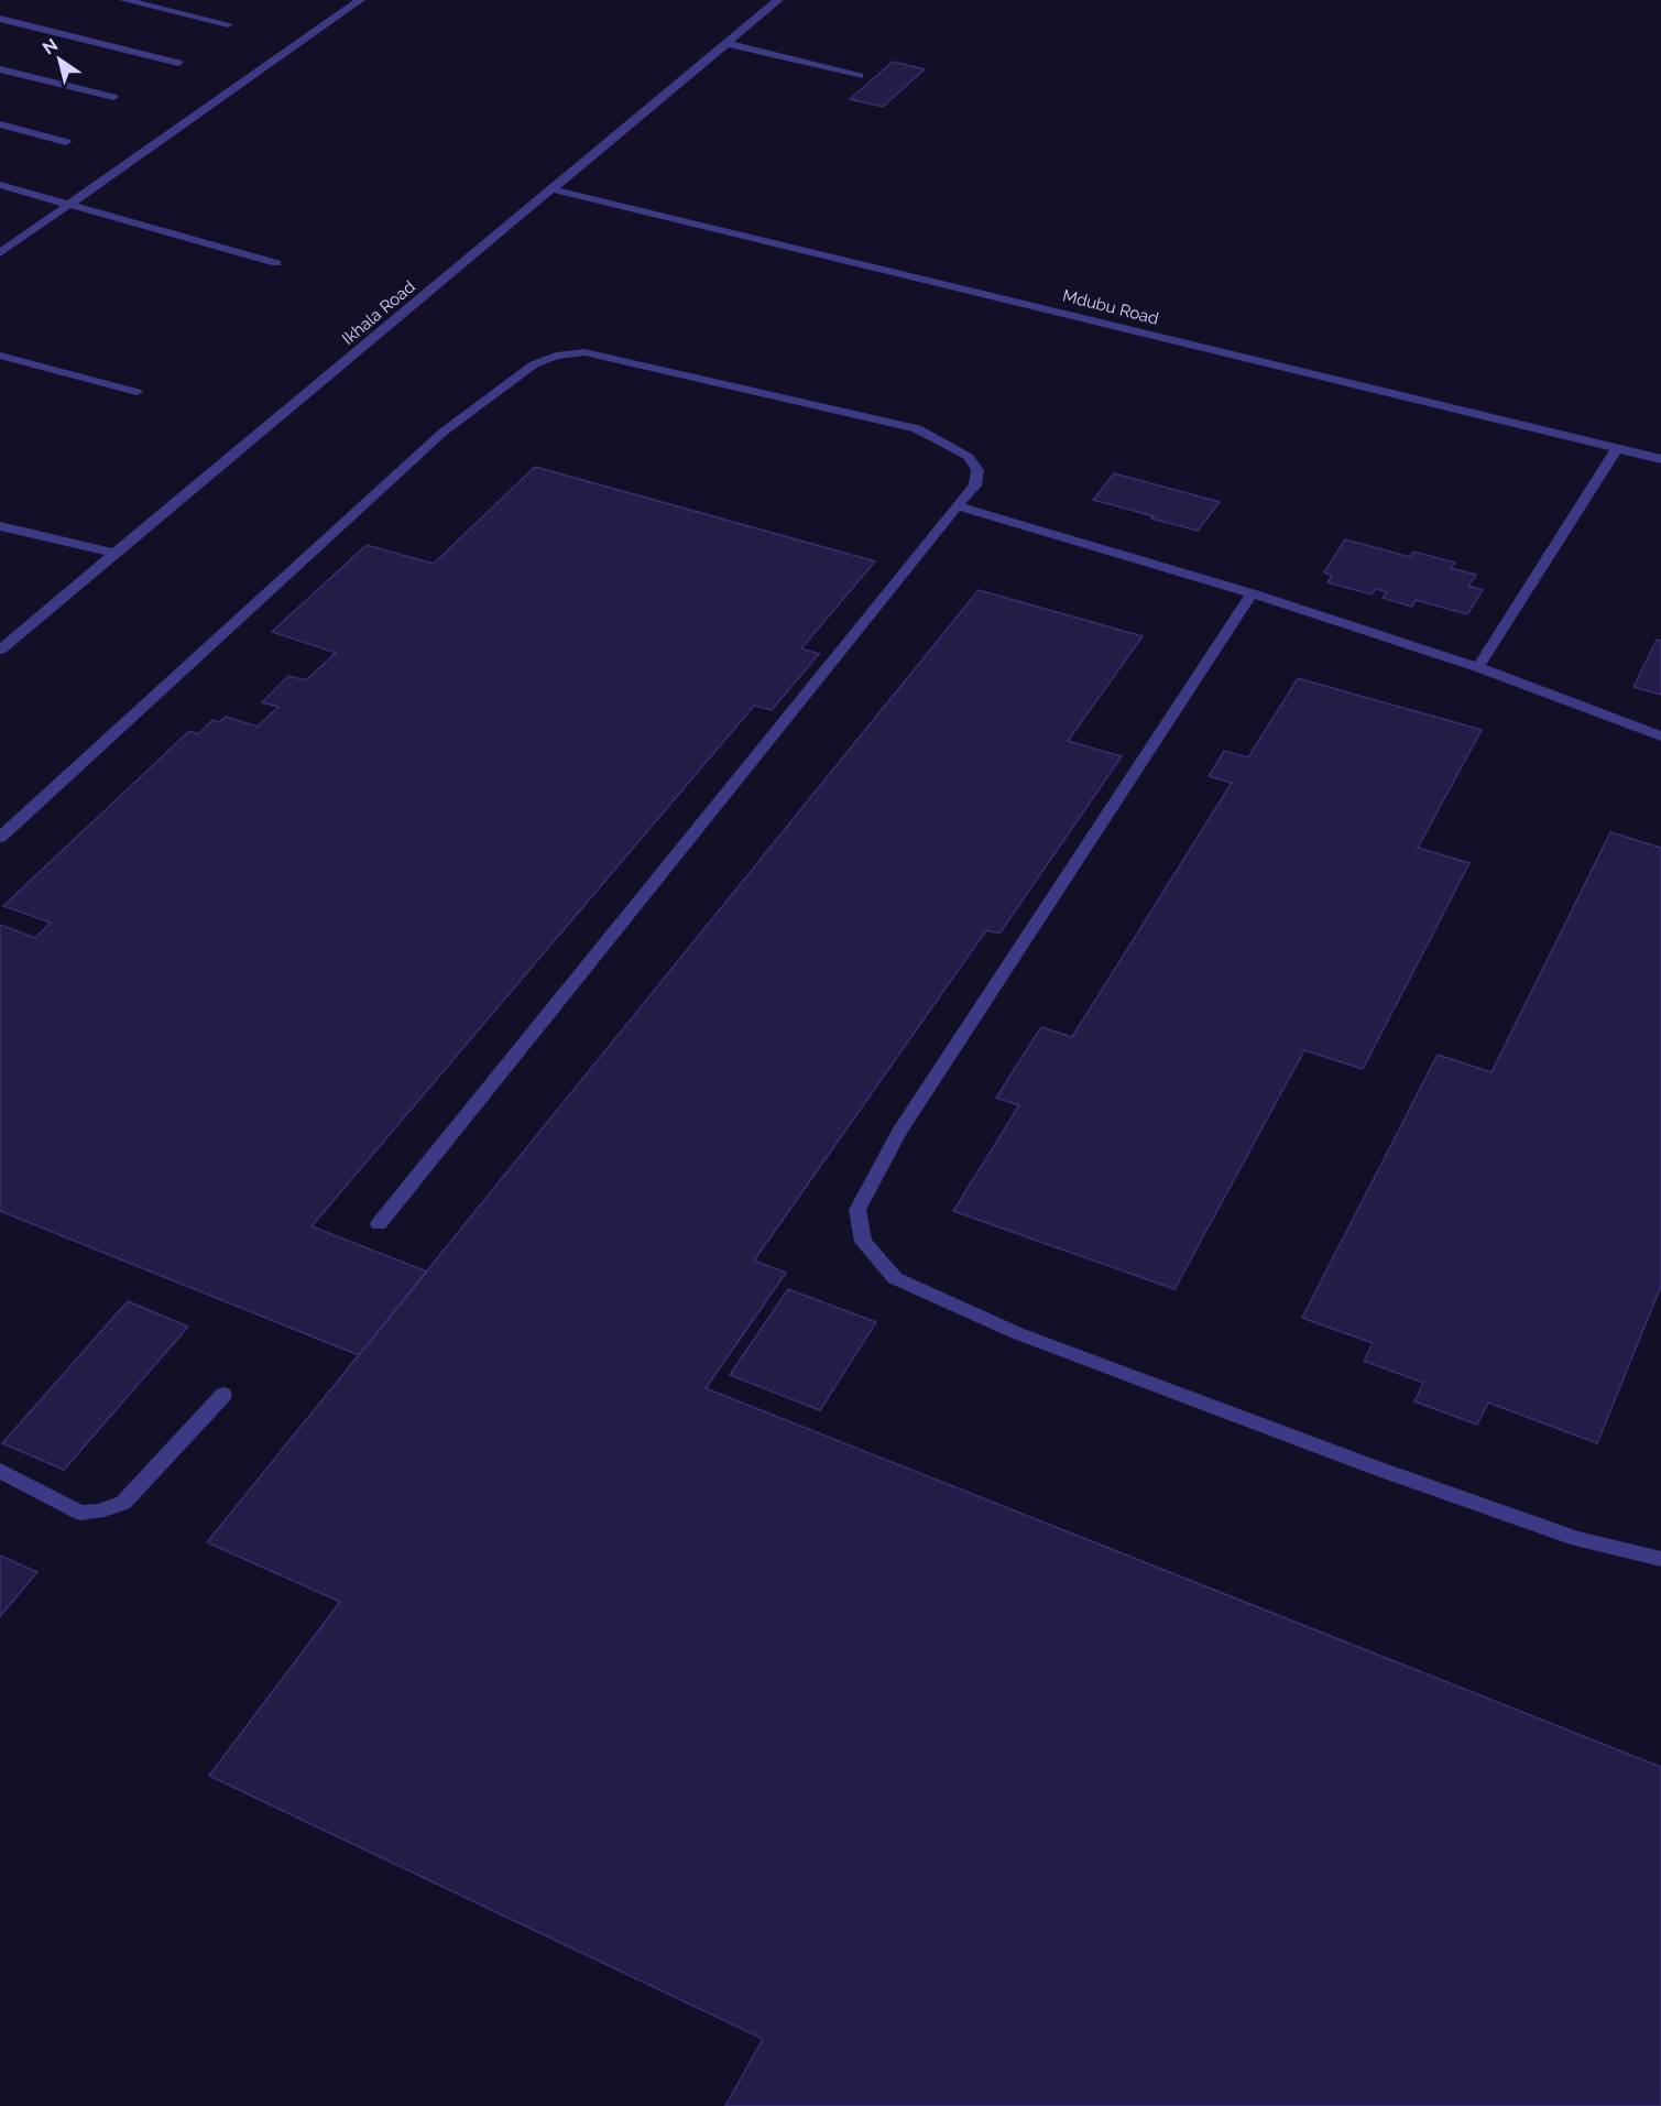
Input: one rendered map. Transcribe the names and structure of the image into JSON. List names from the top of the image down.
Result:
{
  "streets": {
    "lane": ["Mdubu Road", "Ikhala Road"]
  },
  "crossings": [
    ["Mdubu Road", "Ikhala Road"]
  ],
  "north": "top left"
}
